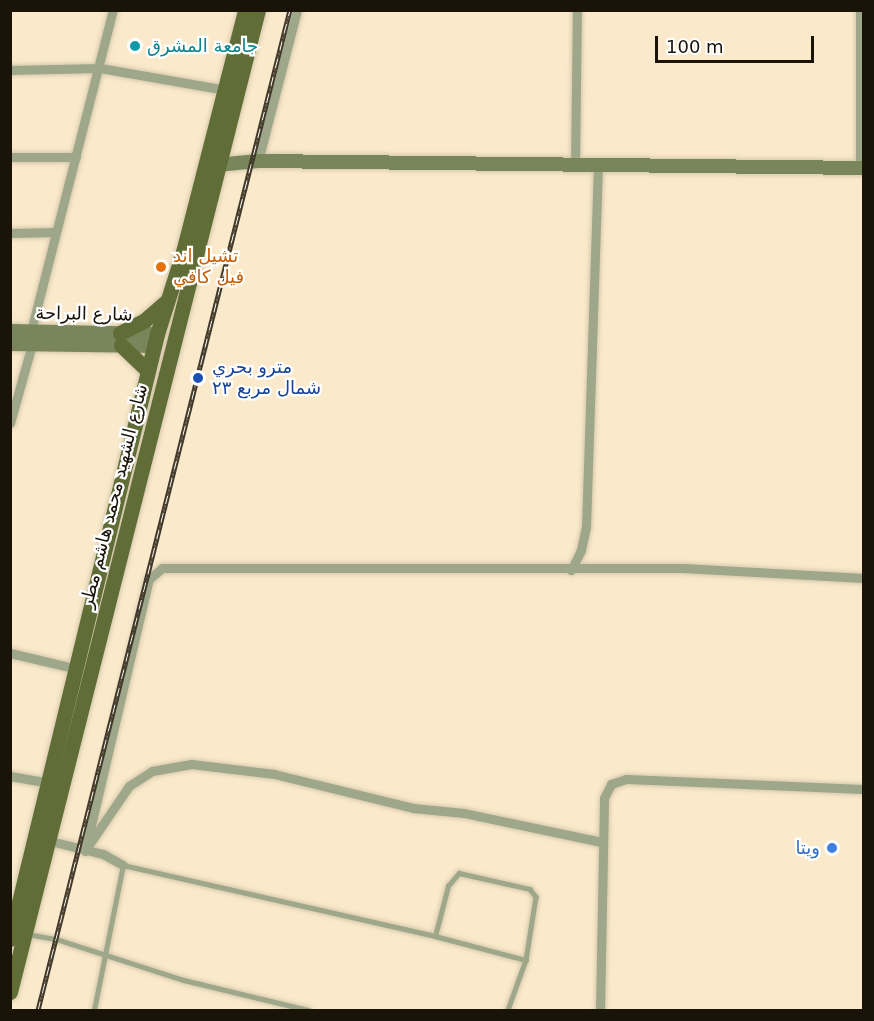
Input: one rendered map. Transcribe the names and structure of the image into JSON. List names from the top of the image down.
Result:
{
  "streets": {
    "main road": ["شارع الشهيد محمد هاشم مطر"],
    "street": ["شارع البراحة"]
  },
  "crossings": [
    ["شارع البراحة", "شارع الشهيد محمد هاشم مطر"]
  ],
  "places": [
    "جامعة المشرق",
    "تشيل اند فيل كافي",
    "مترو بحري شمال مربع ٢٣",
    "ويتا"
  ],
  "scale_bar": "100 m"
}
